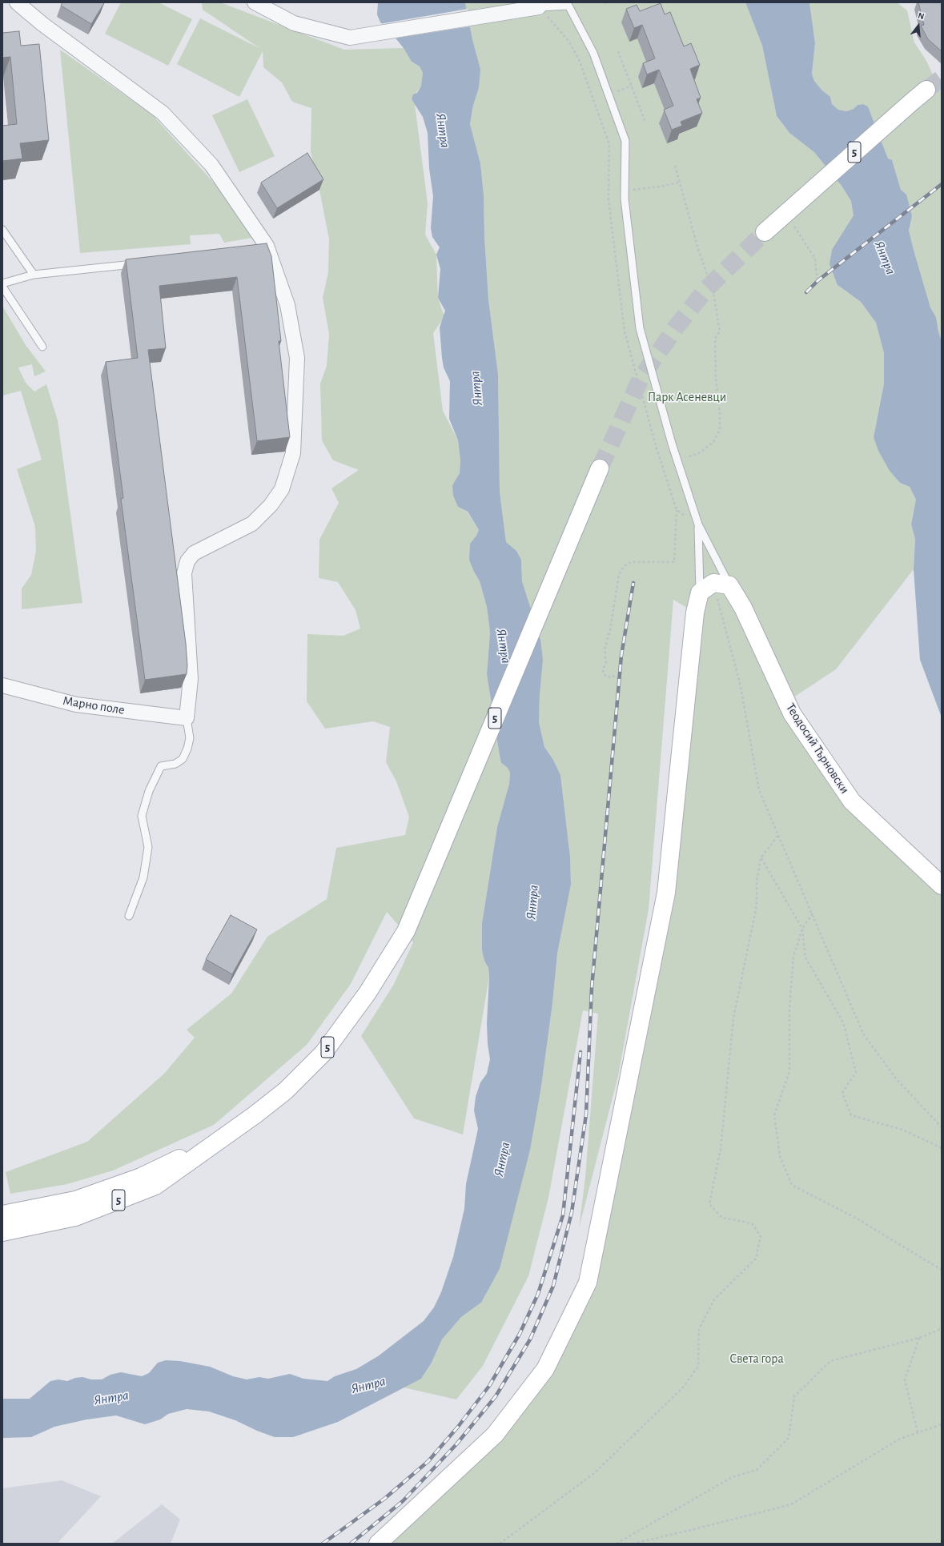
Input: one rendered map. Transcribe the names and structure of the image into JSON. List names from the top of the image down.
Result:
{
  "streets": {
    "main road": ["5", "Теодосий Търновски"],
    "street": ["Марно поле"]
  },
  "water": ["Янтра"],
  "parks": ["Парк Асеневци", "Света гора"],
  "north": "top"
}
